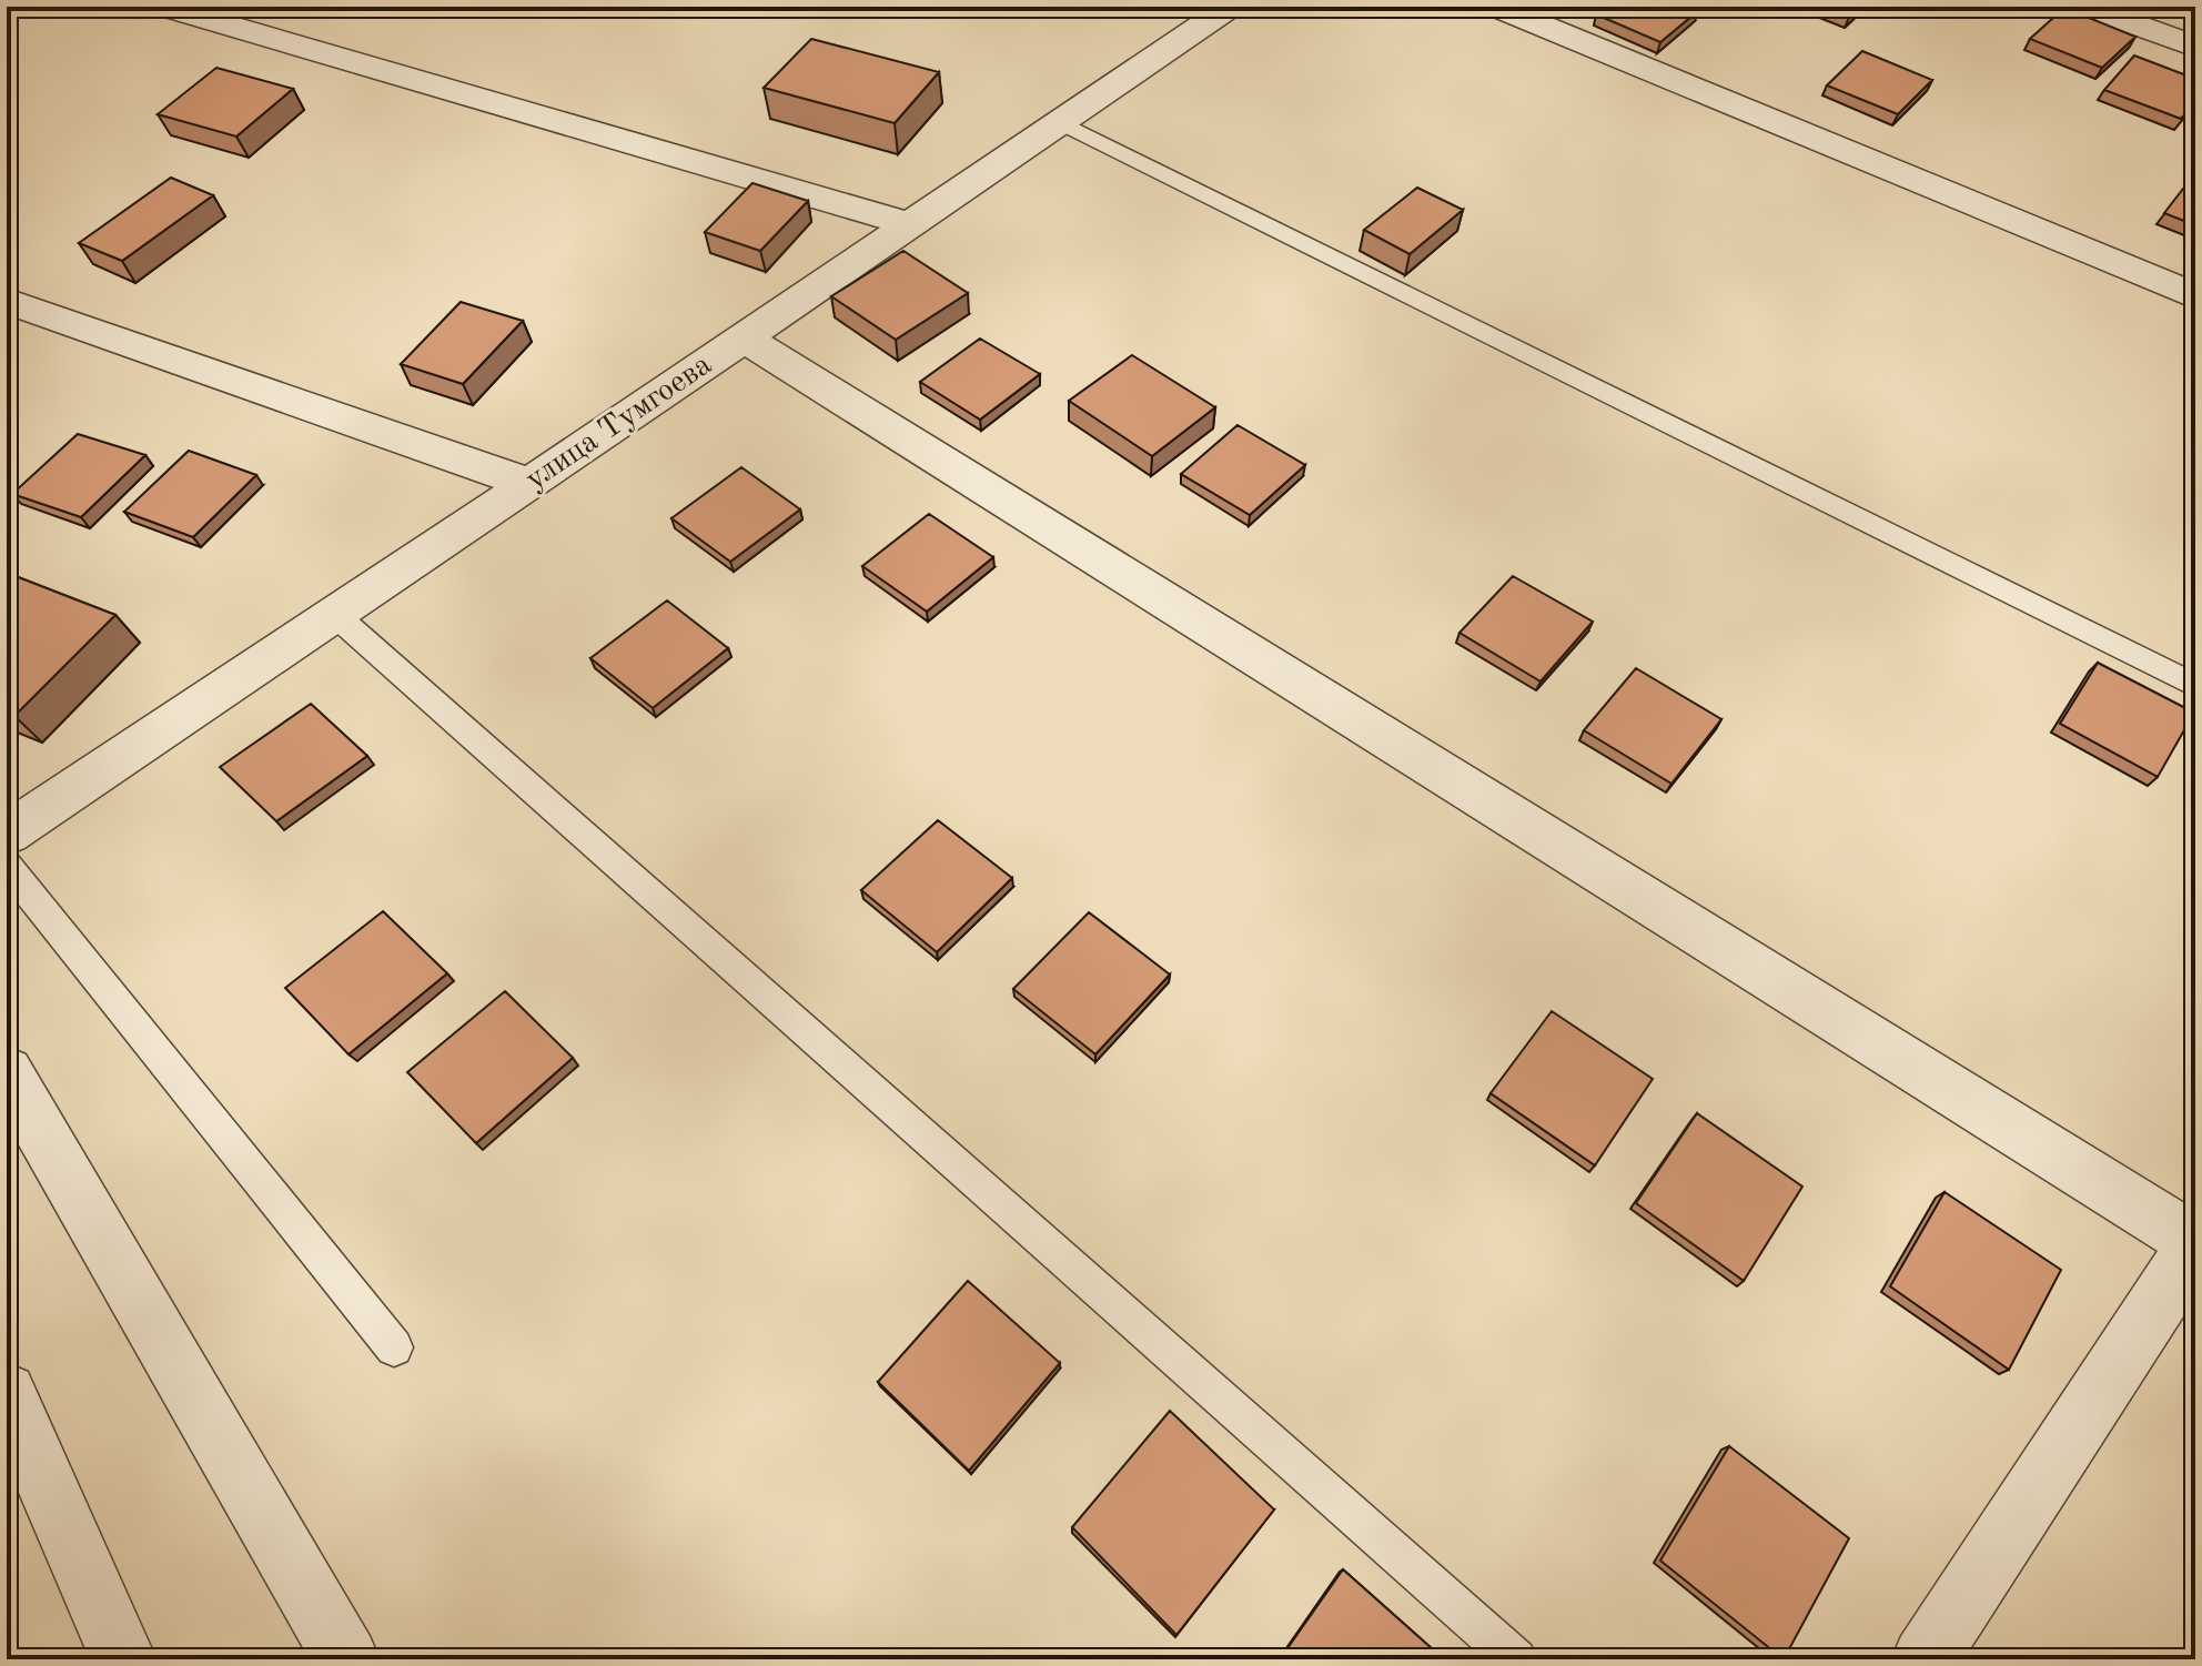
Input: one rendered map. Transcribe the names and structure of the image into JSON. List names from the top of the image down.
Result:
{
  "streets": {
    "street": ["улица Тумгоева"]
  }
}
